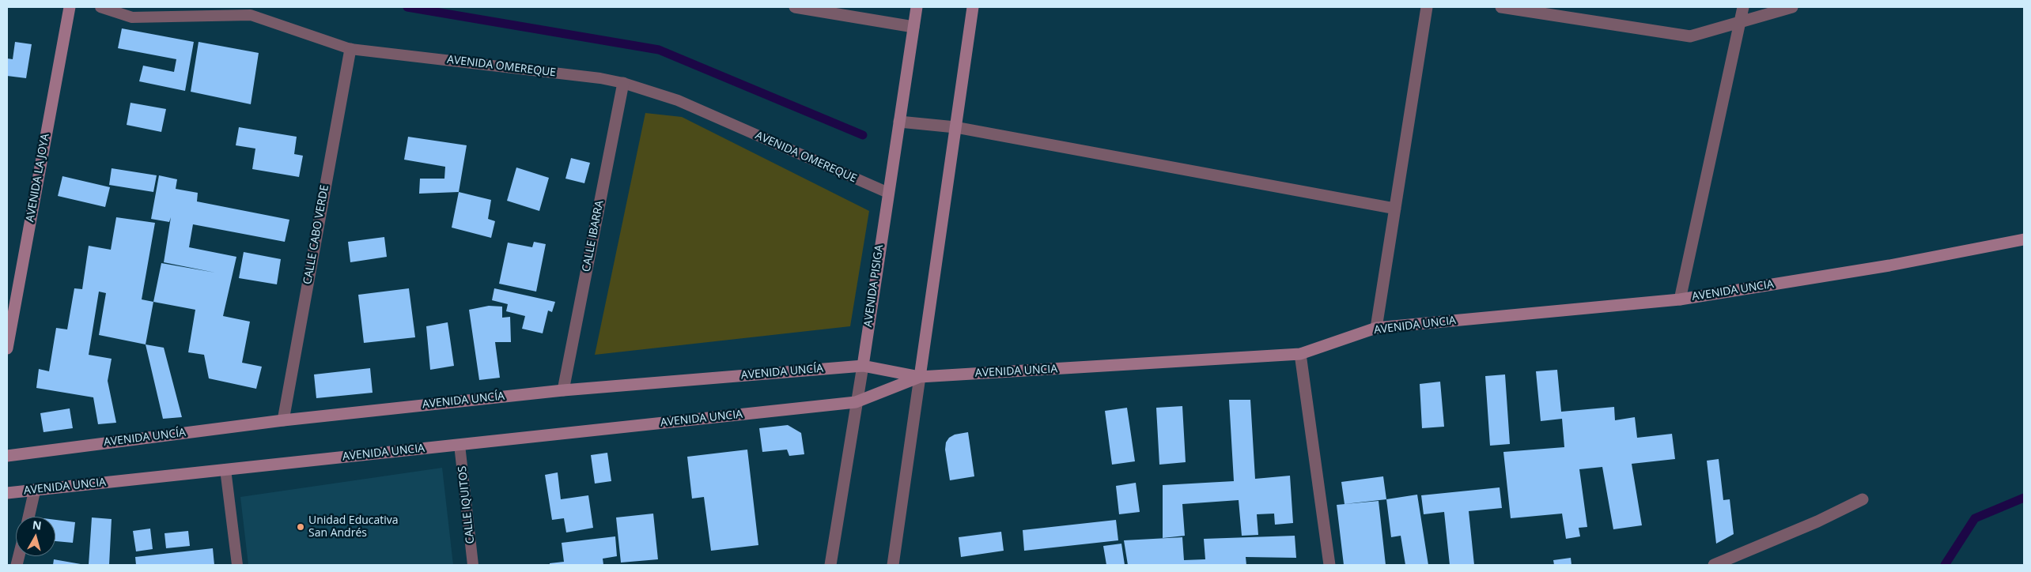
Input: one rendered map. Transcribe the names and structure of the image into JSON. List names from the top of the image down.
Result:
{
  "streets": {
    "street": [
      "AVENIDA LA JOYA",
      "CALLE CABO VERDE",
      "CALLE IBARRA",
      "AVENIDA PISIGA",
      "AVENIDA UNCIA",
      "AVENIDA UNCÍA"
    ],
    "lane": ["AVENIDA OMEREQUE", "CALLE IQUITOS"]
  },
  "crossings": [
    ["AVENIDA OMEREQUE", "CALLE CABO VERDE"],
    ["AVENIDA OMEREQUE", "CALLE IBARRA"],
    ["AVENIDA OMEREQUE", "AVENIDA PISIGA"],
    ["CALLE CABO VERDE", "AVENIDA UNCÍA"],
    ["CALLE IBARRA", "AVENIDA UNCÍA"],
    ["AVENIDA PISIGA", "AVENIDA UNCIA"],
    ["AVENIDA PISIGA", "AVENIDA UNCÍA"],
    ["AVENIDA UNCIA", "AVENIDA UNCÍA"],
    ["AVENIDA UNCIA", "CALLE IQUITOS"]
  ],
  "places": ["Unidad Educativa San Andrés"],
  "north": "top"
}
